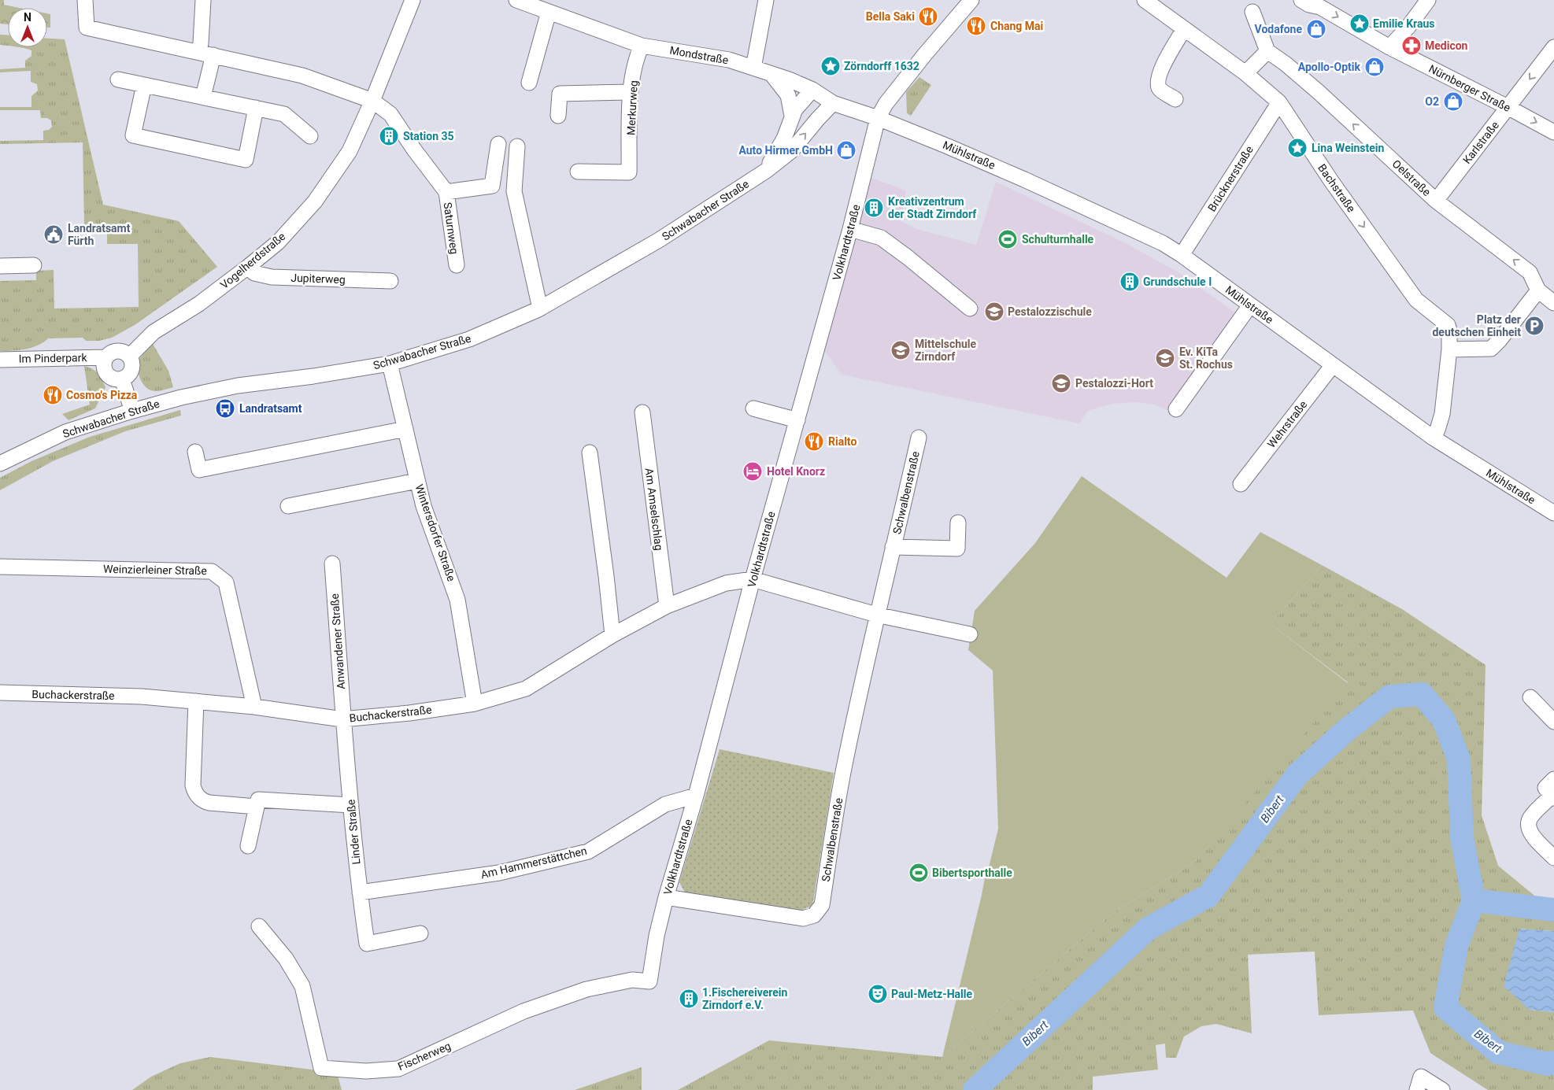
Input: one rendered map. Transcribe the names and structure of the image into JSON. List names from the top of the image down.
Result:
{
  "streets": {
    "street": [
      "Mondstraße",
      "Nürnberger Straße",
      "Merkurweg",
      "Karlstraße",
      "Mühlstraße",
      "Oelstraße",
      "Brücknerstraße",
      "Bachstraße",
      "Schwabacher Straße",
      "Saturnweg",
      "Volkhardtstraße",
      "Vogelherdstraße",
      "Jupiterweg",
      "Im Pinderpark",
      "Wehrstraße",
      "Schwalbenstraße",
      "Am Amselschlag",
      "Wintersdorfer Straße",
      "Weinzierleiner Straße",
      "Anwandener Straße",
      "Buchackerstraße",
      "Linder Straße",
      "Am Hammerstättchen",
      "Fischerweg"
    ]
  },
  "crossings": [
    ["Mondstraße", "Merkurweg"],
    ["Mondstraße", "Mühlstraße"],
    ["Mondstraße", "Schwabacher Straße"],
    ["Mondstraße", "Volkhardtstraße"],
    ["Nürnberger Straße", "Karlstraße"],
    ["Karlstraße", "Oelstraße"],
    ["Mühlstraße", "Brücknerstraße"],
    ["Mühlstraße", "Bachstraße"],
    ["Mühlstraße", "Volkhardtstraße"],
    ["Mühlstraße", "Wehrstraße"],
    ["Brücknerstraße", "Bachstraße"],
    ["Schwabacher Straße", "Wintersdorfer Straße"],
    ["Saturnweg", "Vogelherdstraße"],
    ["Volkhardtstraße", "Schwalbenstraße"],
    ["Volkhardtstraße", "Buchackerstraße"],
    ["Volkhardtstraße", "Am Hammerstättchen"],
    ["Volkhardtstraße", "Fischerweg"],
    ["Vogelherdstraße", "Jupiterweg"],
    ["Vogelherdstraße", "Im Pinderpark"],
    ["Am Amselschlag", "Buchackerstraße"],
    ["Wintersdorfer Straße", "Buchackerstraße"],
    ["Weinzierleiner Straße", "Buchackerstraße"],
    ["Anwandener Straße", "Buchackerstraße"],
    ["Anwandener Straße", "Linder Straße"],
    ["Buchackerstraße", "Linder Straße"],
    ["Linder Straße", "Am Hammerstättchen"]
  ],
  "one_way": ["Nürnberger Straße", "Oelstraße", "Bachstraße"],
  "water": ["Bibert"],
  "places": {
    "restaurant": [
      "Bella Saki",
      "Chang Mai",
      "Cosmo's Pizza",
      "Rialto"
    ],
    "place": ["Emilie Kraus", "Zörndorff 1632", "Lina Weinstein"],
    "shop": [
      "Vodafone",
      "Apollo-Optik",
      "O2",
      "Auto Hirmer GmbH"
    ],
    "pharmacy": ["Medicon"],
    "building": [
      "Station 35",
      "Kreativzentrum der Stadt Zirndorf",
      "Grundschule I",
      "1.Fischereiverein Zirndorf e.V."
    ],
    "public building": ["Landratsamt Fürth"],
    "sports": ["Schulturnhalle", "Bibertsporthalle"],
    "school or university": [
      "Pestalozzischule",
      "Mittelschule Zirndorf",
      "Ev. KiTa St. Rochus",
      "Pestalozzi-Hort"
    ],
    "parking": ["Platz der deutschen Einheit"],
    "bus stop": ["Landratsamt"],
    "hotel": ["Hotel Knorz"],
    "theatre": ["Paul-Metz-Halle"]
  },
  "north": "top"
}
